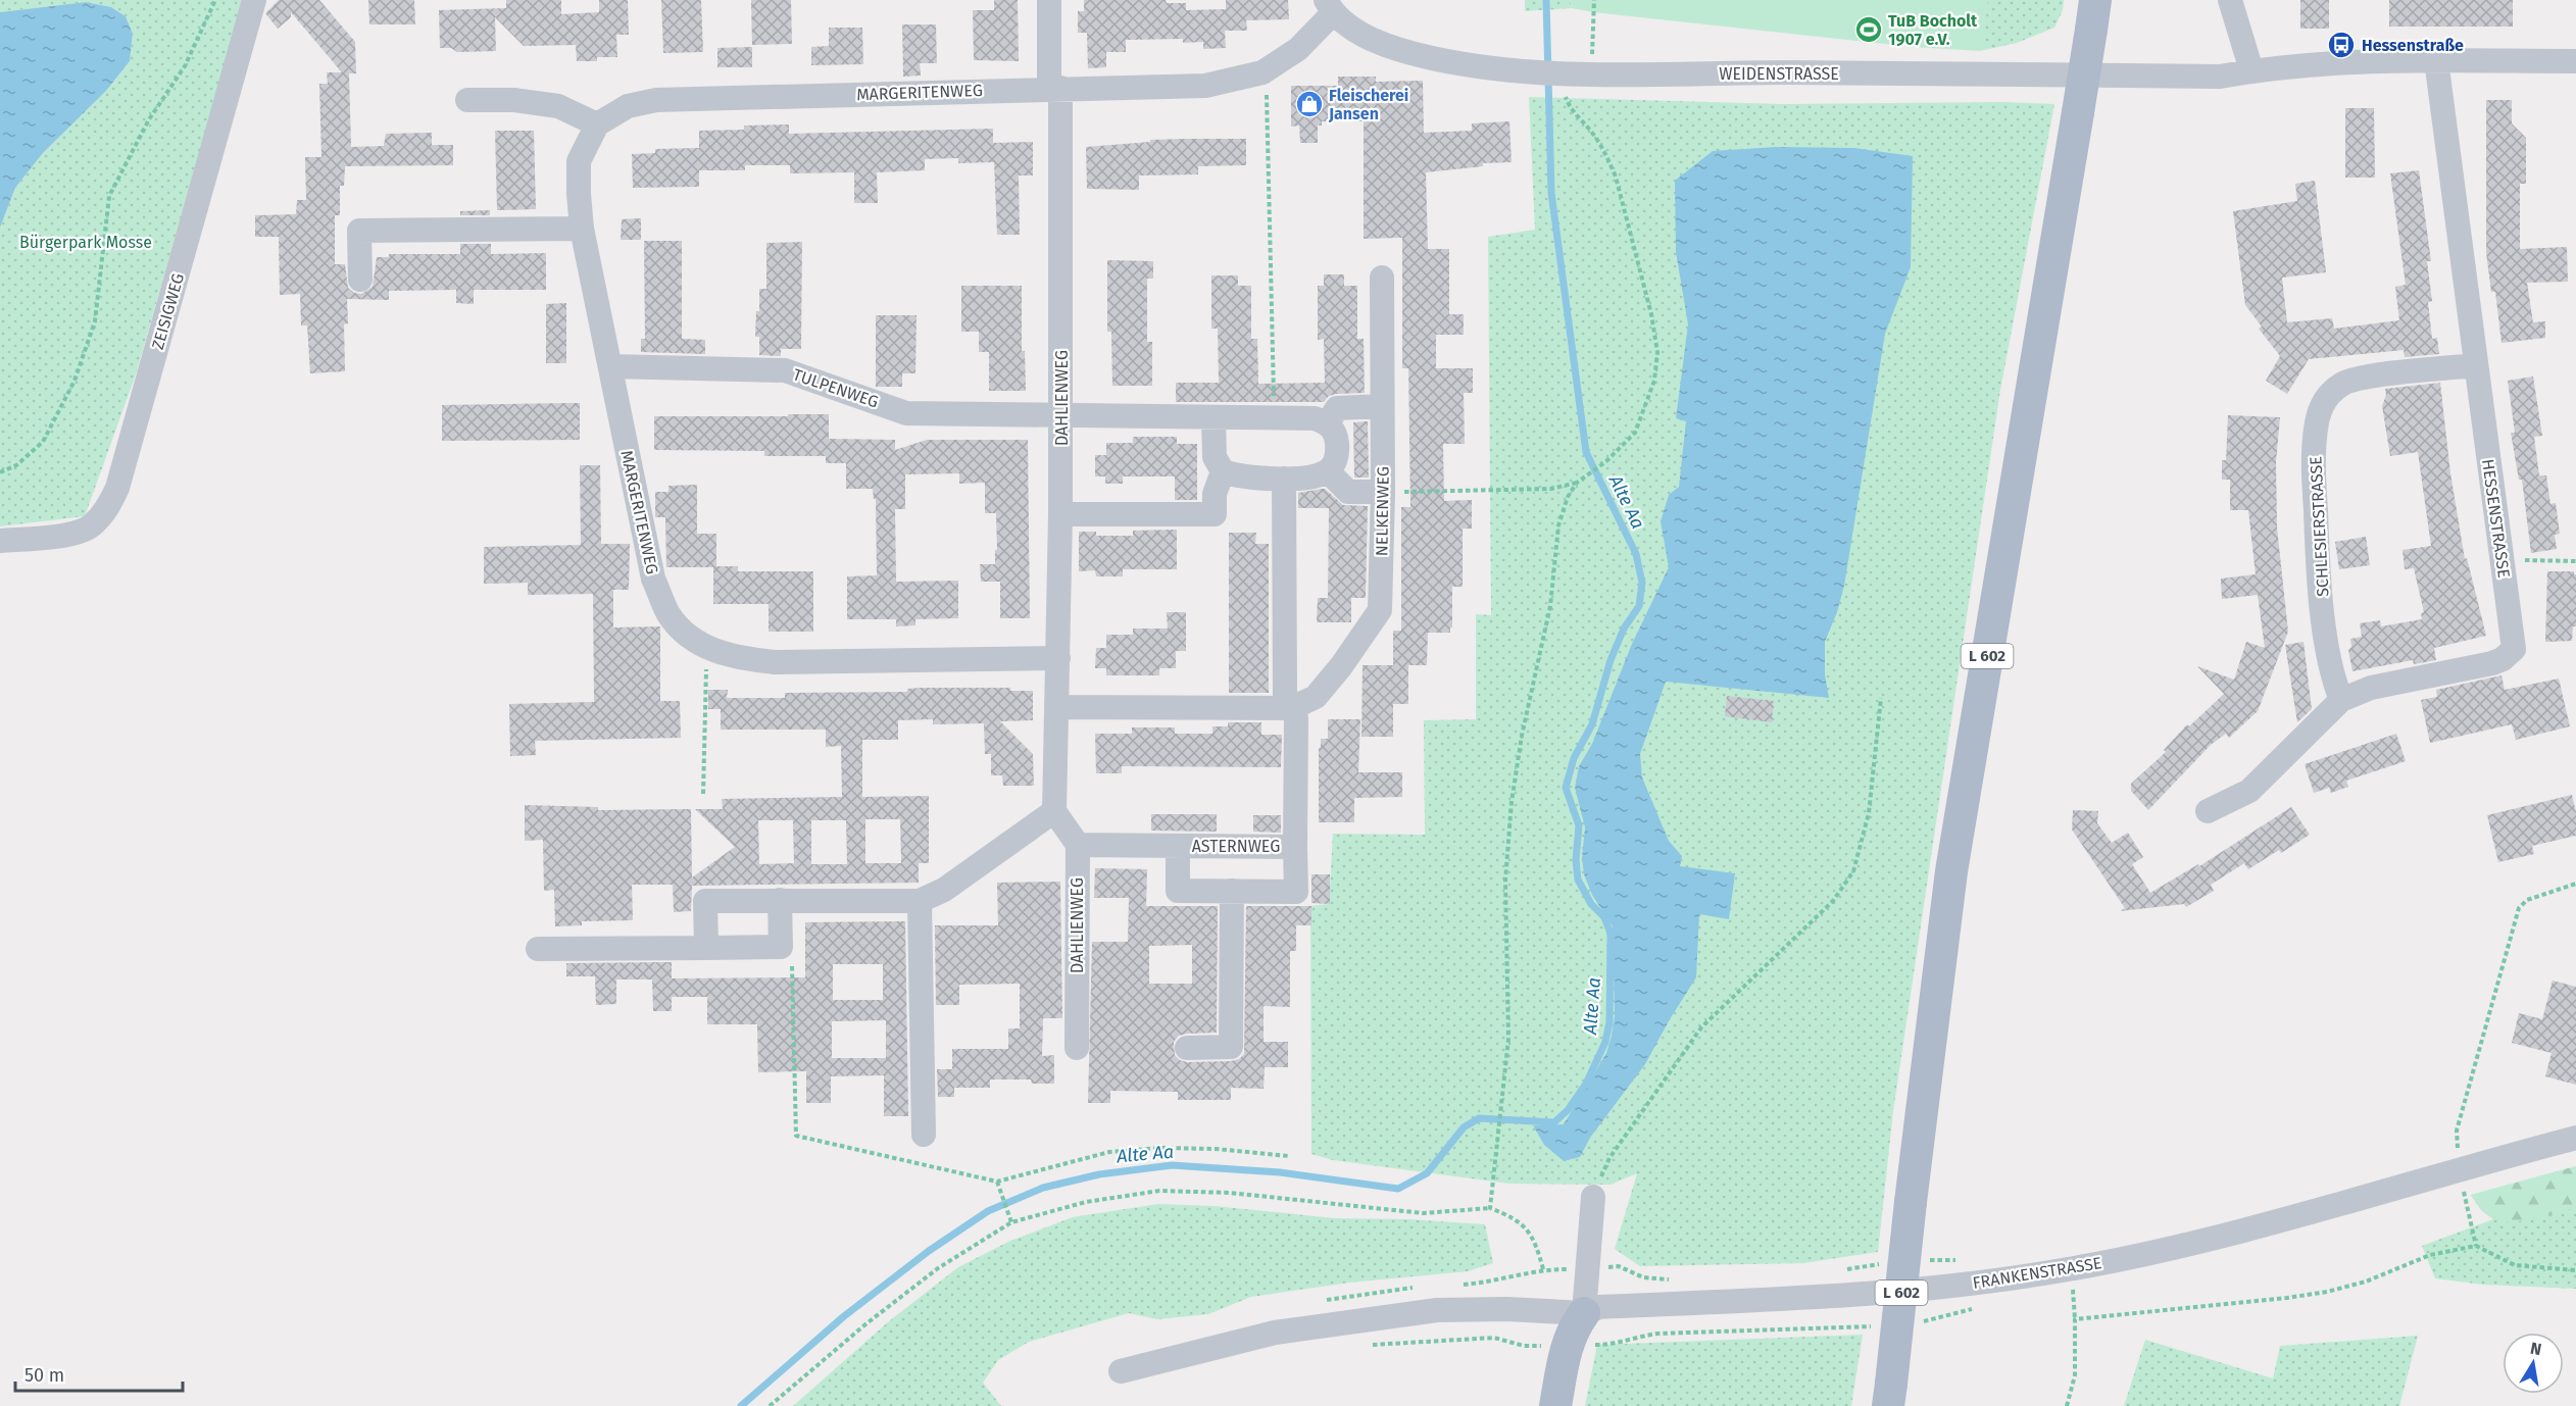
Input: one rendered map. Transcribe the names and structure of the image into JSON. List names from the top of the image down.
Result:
{
  "streets": {
    "main road": ["L 602"],
    "street": [
      "WEIDENSTRASSE",
      "MARGERITENWEG",
      "ZEISIGWEG",
      "TULPENWEG",
      "DAHLIENWEG",
      "NELKENWEG",
      "HESSENSTRASSE",
      "SCHLESIERSTRASSE",
      "ASTERNWEG",
      "FRANKENSTRASSE"
    ]
  },
  "crossings": [
    ["WEIDENSTRASSE", "MARGERITENWEG"],
    ["WEIDENSTRASSE", "HESSENSTRASSE"],
    ["MARGERITENWEG", "TULPENWEG"],
    ["MARGERITENWEG", "DAHLIENWEG"],
    ["TULPENWEG", "DAHLIENWEG"],
    ["DAHLIENWEG", "ASTERNWEG"],
    ["HESSENSTRASSE", "SCHLESIERSTRASSE"]
  ],
  "water": ["Alte Aa"],
  "parks": ["Bürgerpark Mosse"],
  "places": {
    "sports": ["TuB Bocholt 1907 e.V."],
    "bus stop": ["Hessenstraße"],
    "shop": ["Fleischerei Jansen"]
  },
  "scale_bar": "50 m",
  "north": "top"
}
